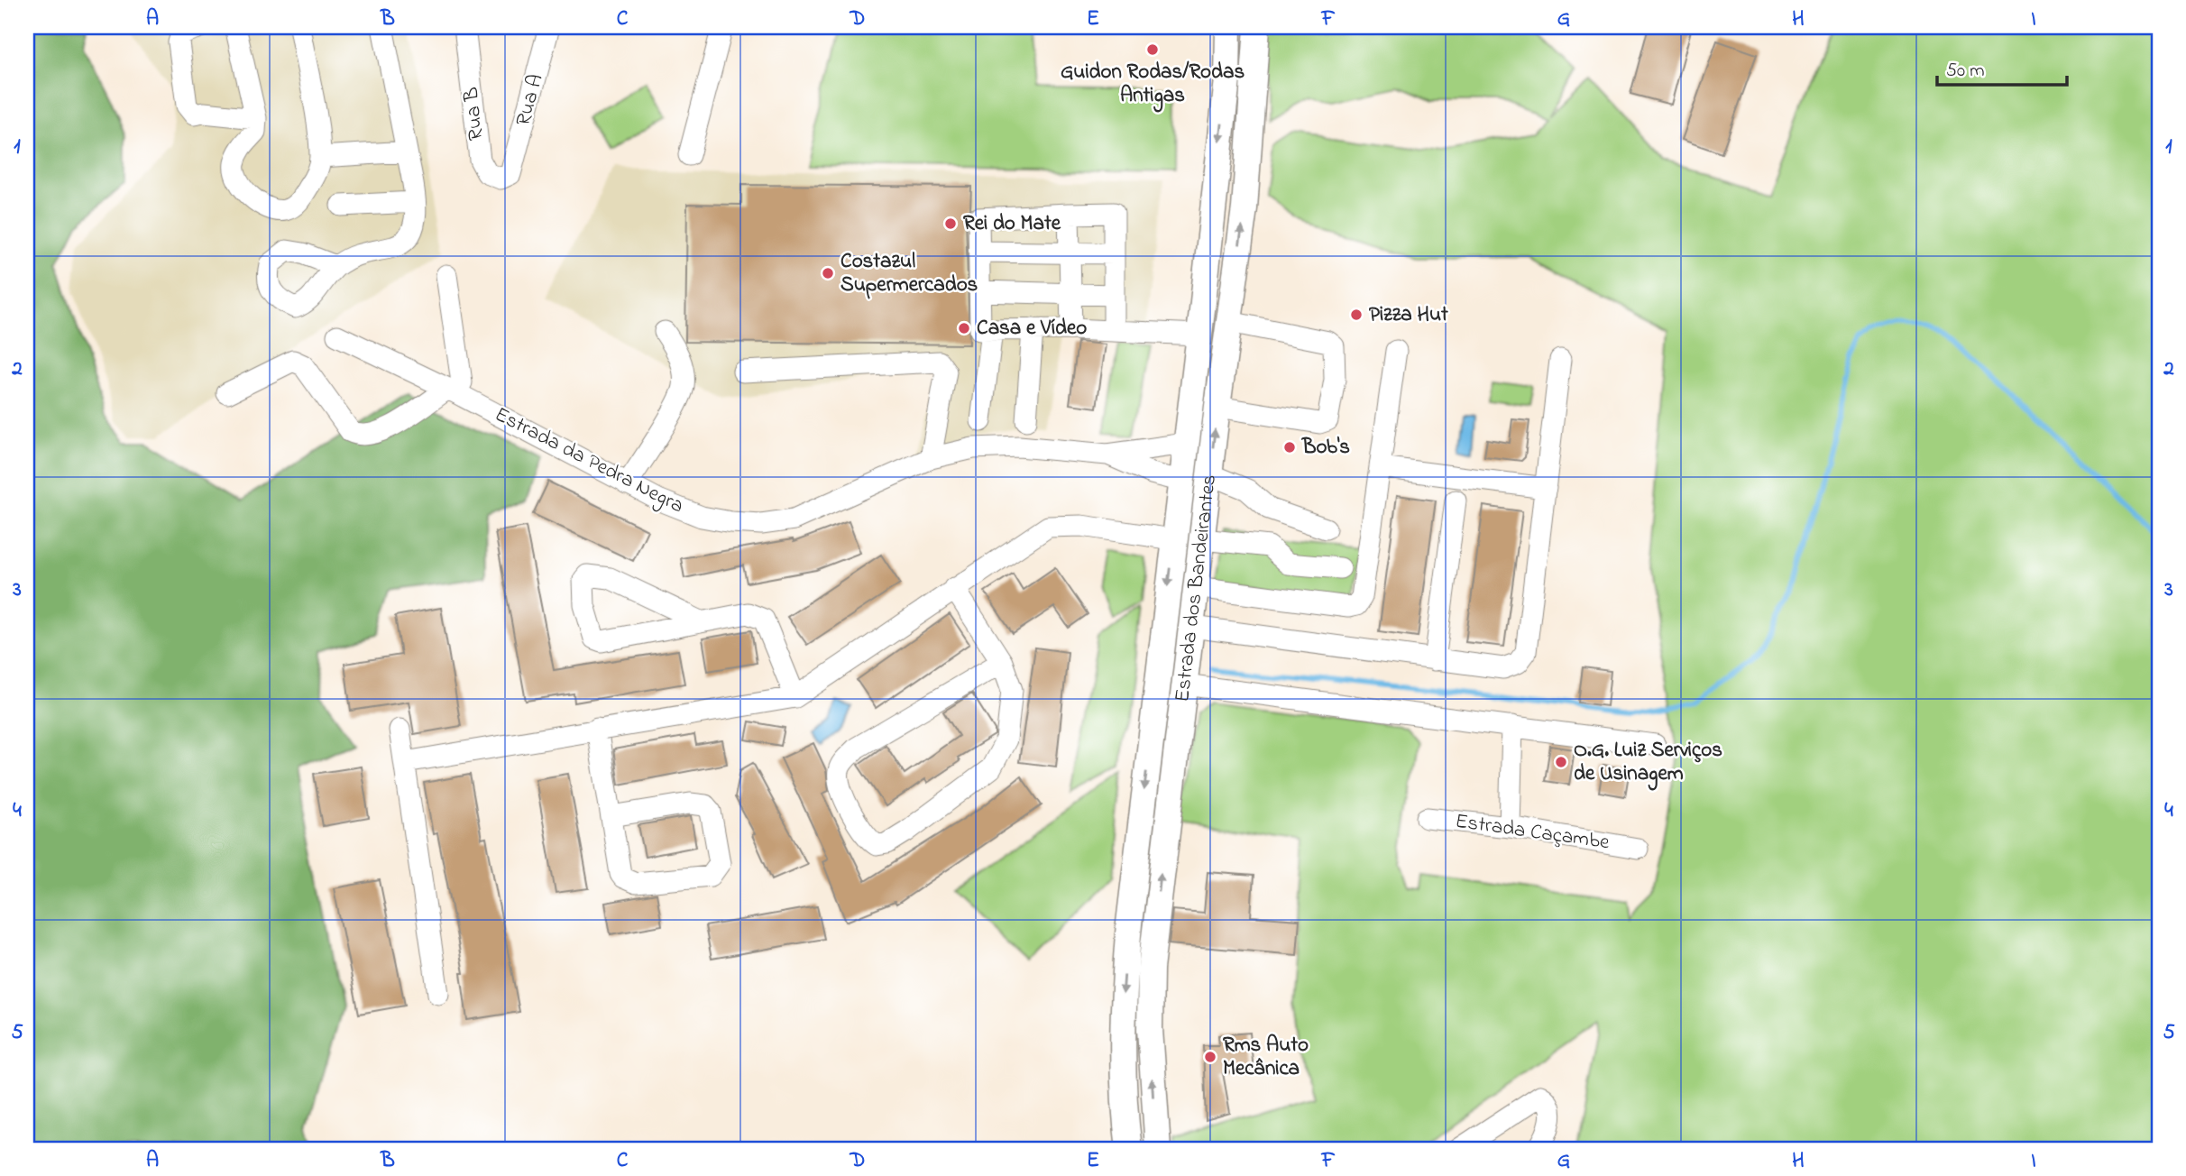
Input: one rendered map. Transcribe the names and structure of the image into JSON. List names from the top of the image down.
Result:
{
  "streets": {
    "main road": ["Estrada dos Bandeirantes"],
    "street": [
      "Rua A",
      "Rua B",
      "Estrada da Pedra Negra",
      "Estrada Caçambe"
    ]
  },
  "crossings": [
    ["Rua A", "Rua B"],
    ["Estrada da Pedra Negra", "Estrada dos Bandeirantes"]
  ],
  "places": [
    "Guidon Rodas/Rodas Antigas",
    "Rei do Mate",
    "Costazul Supermercados",
    "Pizza Hut",
    "Casa e Vídeo",
    "Bob's",
    "O.G. Luiz Serviços de Usinagem",
    "Rms Auto Mecânica"
  ],
  "scale_bar": "50 m",
  "grid": {
    "columns": [
      "A",
      "B",
      "C",
      "D",
      "E",
      "F",
      "G",
      "H",
      "I"
    ],
    "rows": [
      "1",
      "2",
      "3",
      "4",
      "5"
    ]
  }
}
